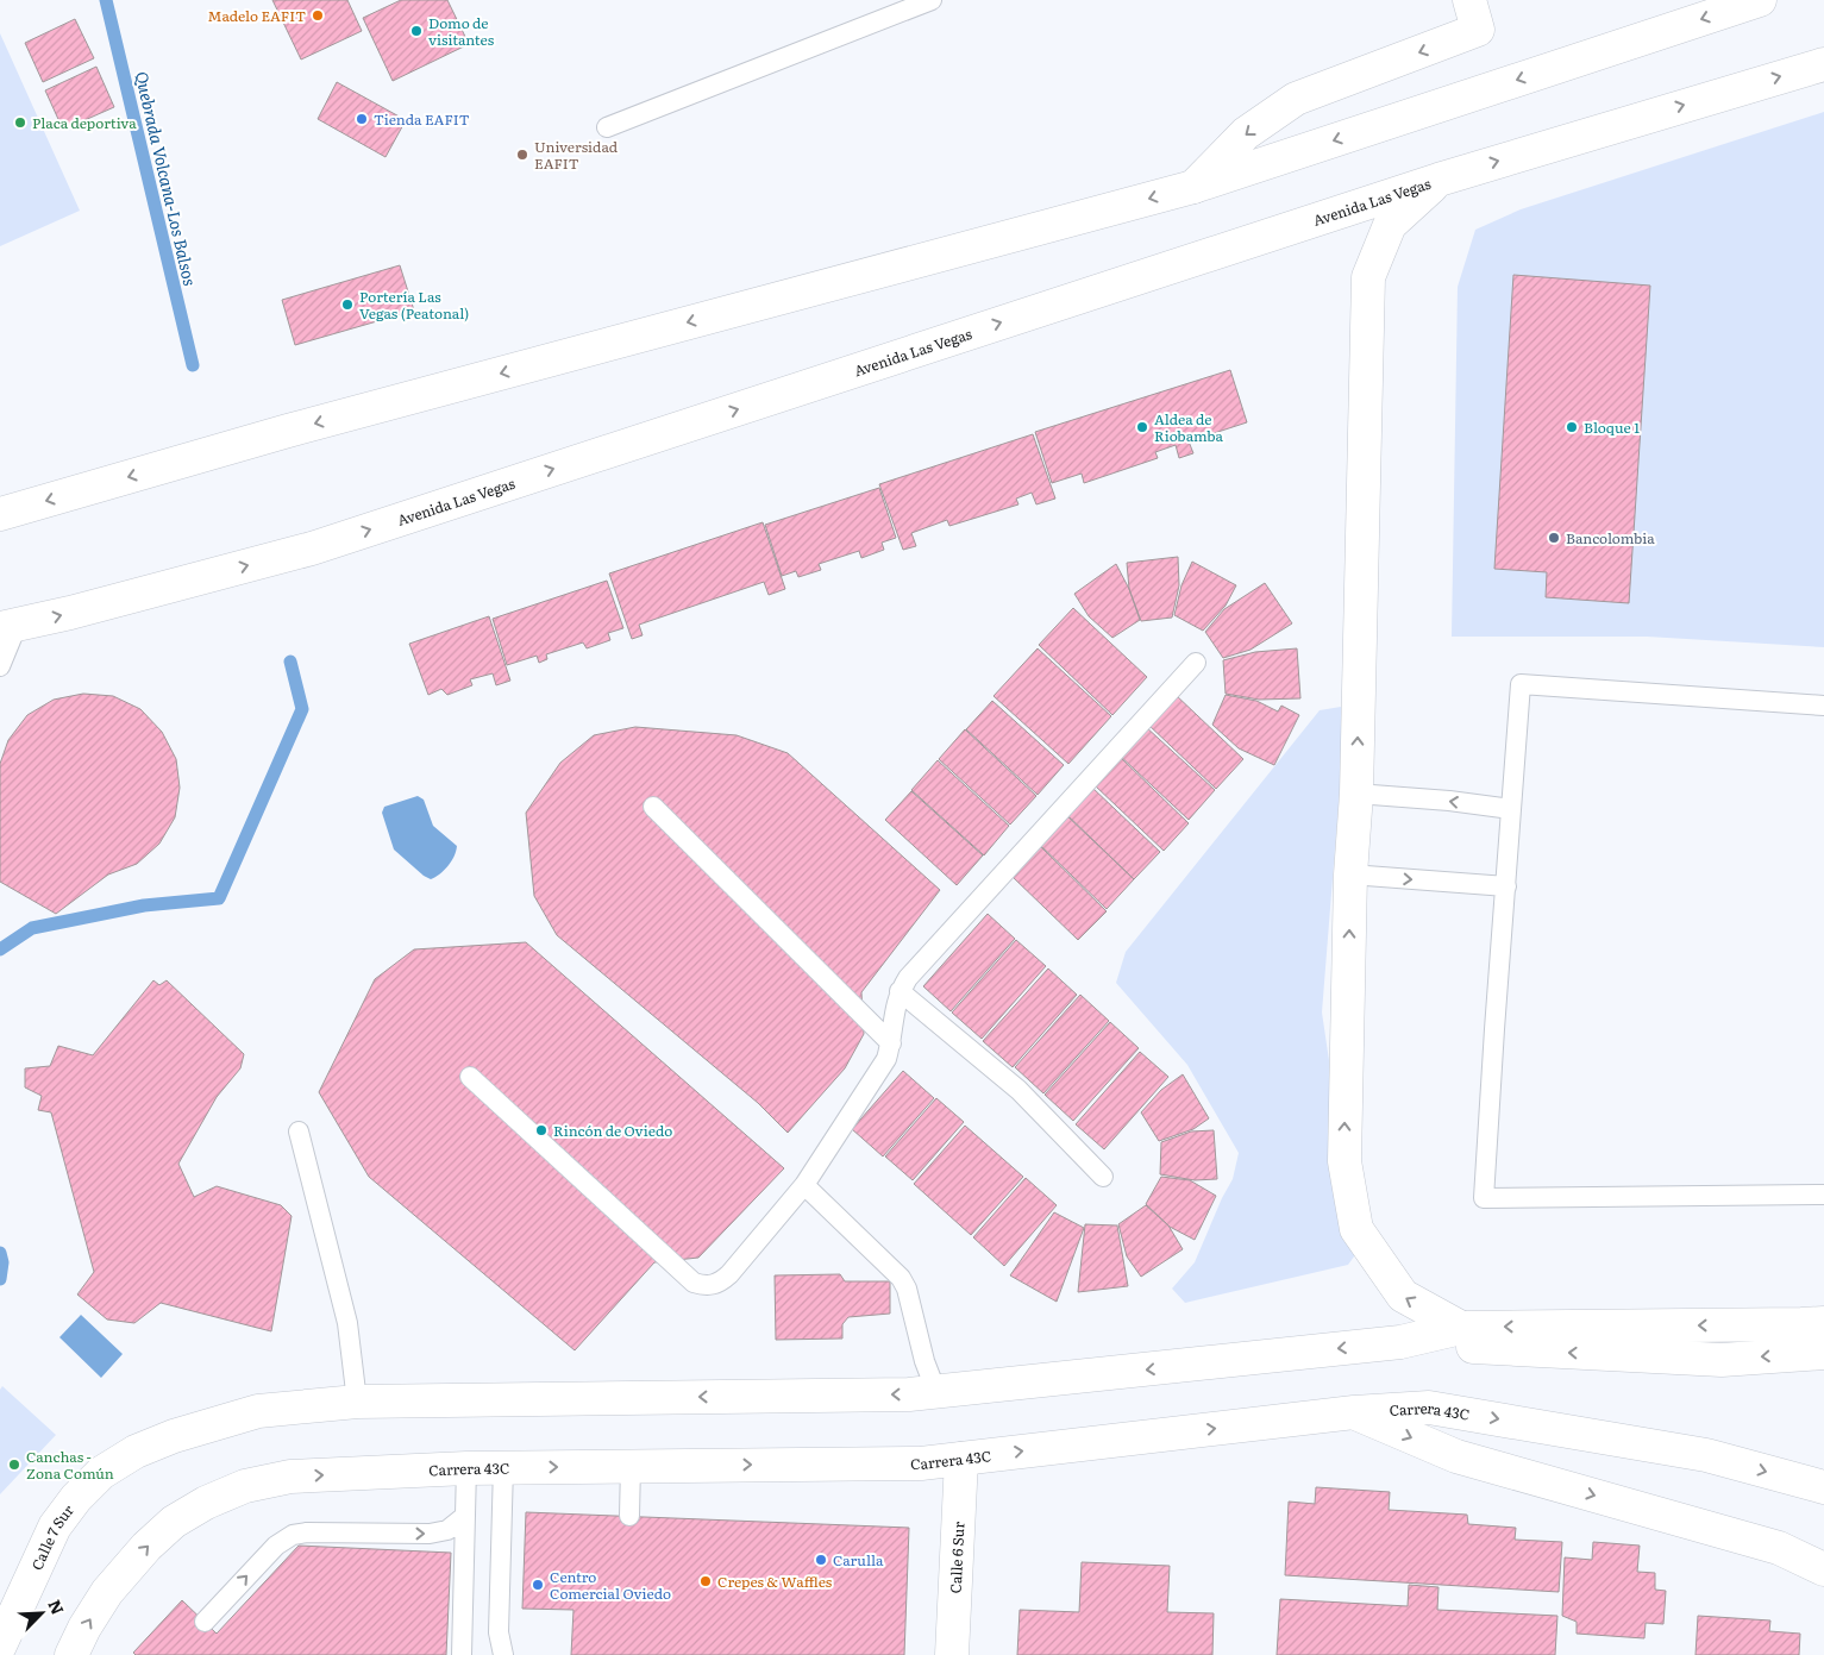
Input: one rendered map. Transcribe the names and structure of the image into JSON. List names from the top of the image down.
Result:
{
  "streets": {
    "main road": [
      "Avenida Las Vegas",
      "Carrera 43C",
      "Calle 7 Sur",
      "Calle 6 Sur"
    ]
  },
  "crossings": [
    ["Carrera 43C", "Calle 6 Sur"]
  ],
  "water": ["Quebrada Volcana-Los Balsos"],
  "places": [
    "Madelo EAFIT",
    "Domo de visitantes",
    "Tienda EAFIT",
    "Placa deportiva",
    "Universidad EAFIT",
    "Portería Las Vegas (Peatonal)",
    "Aldea de Riobamba",
    "Bloque 1",
    "Bancolombia",
    "Rincón de Oviedo",
    "Canchas - Zona Común",
    "Carulla",
    "Crepes & Waffles",
    "Centro Comercial Oviedo"
  ],
  "north": "top right"
}
